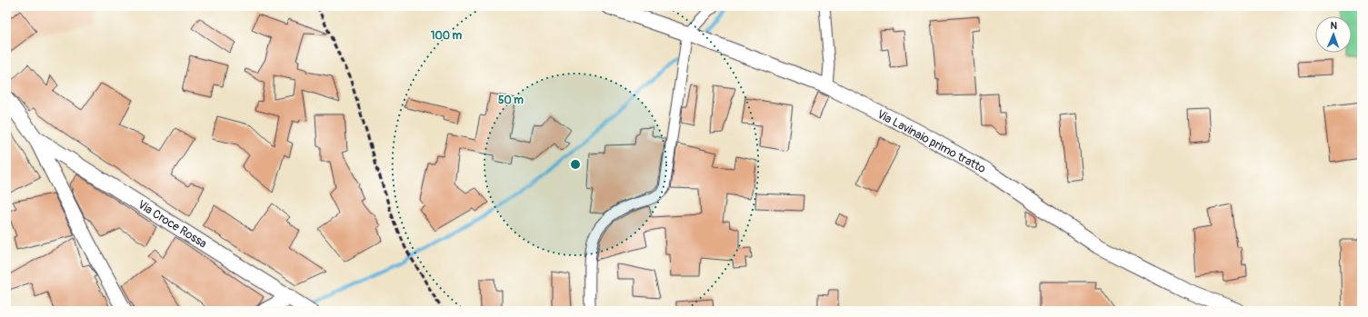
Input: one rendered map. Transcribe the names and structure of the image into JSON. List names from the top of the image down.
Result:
{
  "streets": {
    "street": ["Via Lavinaio primo tratto", "Via Croce Rossa"]
  },
  "north": "top",
  "rings": ["100 m", "50 m"]
}
